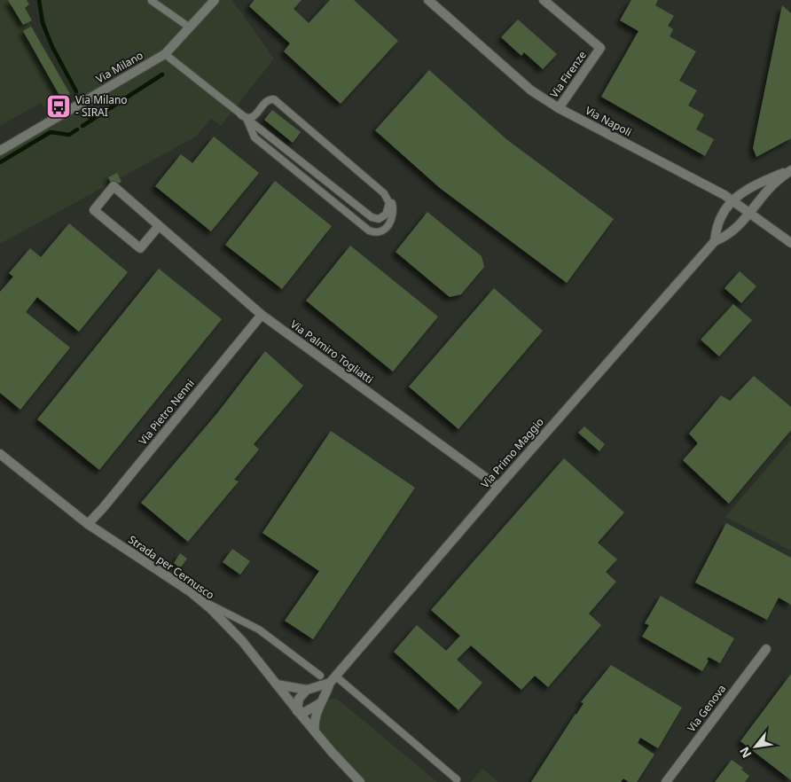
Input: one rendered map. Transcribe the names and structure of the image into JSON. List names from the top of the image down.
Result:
{
  "streets": {
    "street": [
      "Via Milano",
      "Via Firenze",
      "Via Napoli",
      "Via Palmiro Togliatti",
      "Via Pietro Nenni",
      "Via Primo Maggio",
      "Strada per Cernusco",
      "Via Genova"
    ]
  },
  "crossings": [
    ["Via Firenze", "Via Napoli"],
    ["Via Napoli", "Via Primo Maggio"],
    ["Via Palmiro Togliatti", "Via Pietro Nenni"],
    ["Via Palmiro Togliatti", "Via Primo Maggio"],
    ["Via Pietro Nenni", "Strada per Cernusco"],
    ["Via Primo Maggio", "Strada per Cernusco"]
  ],
  "places": {
    "bus stop": ["Via Milano - SIRAI"]
  },
  "north": "bottom left"
}
